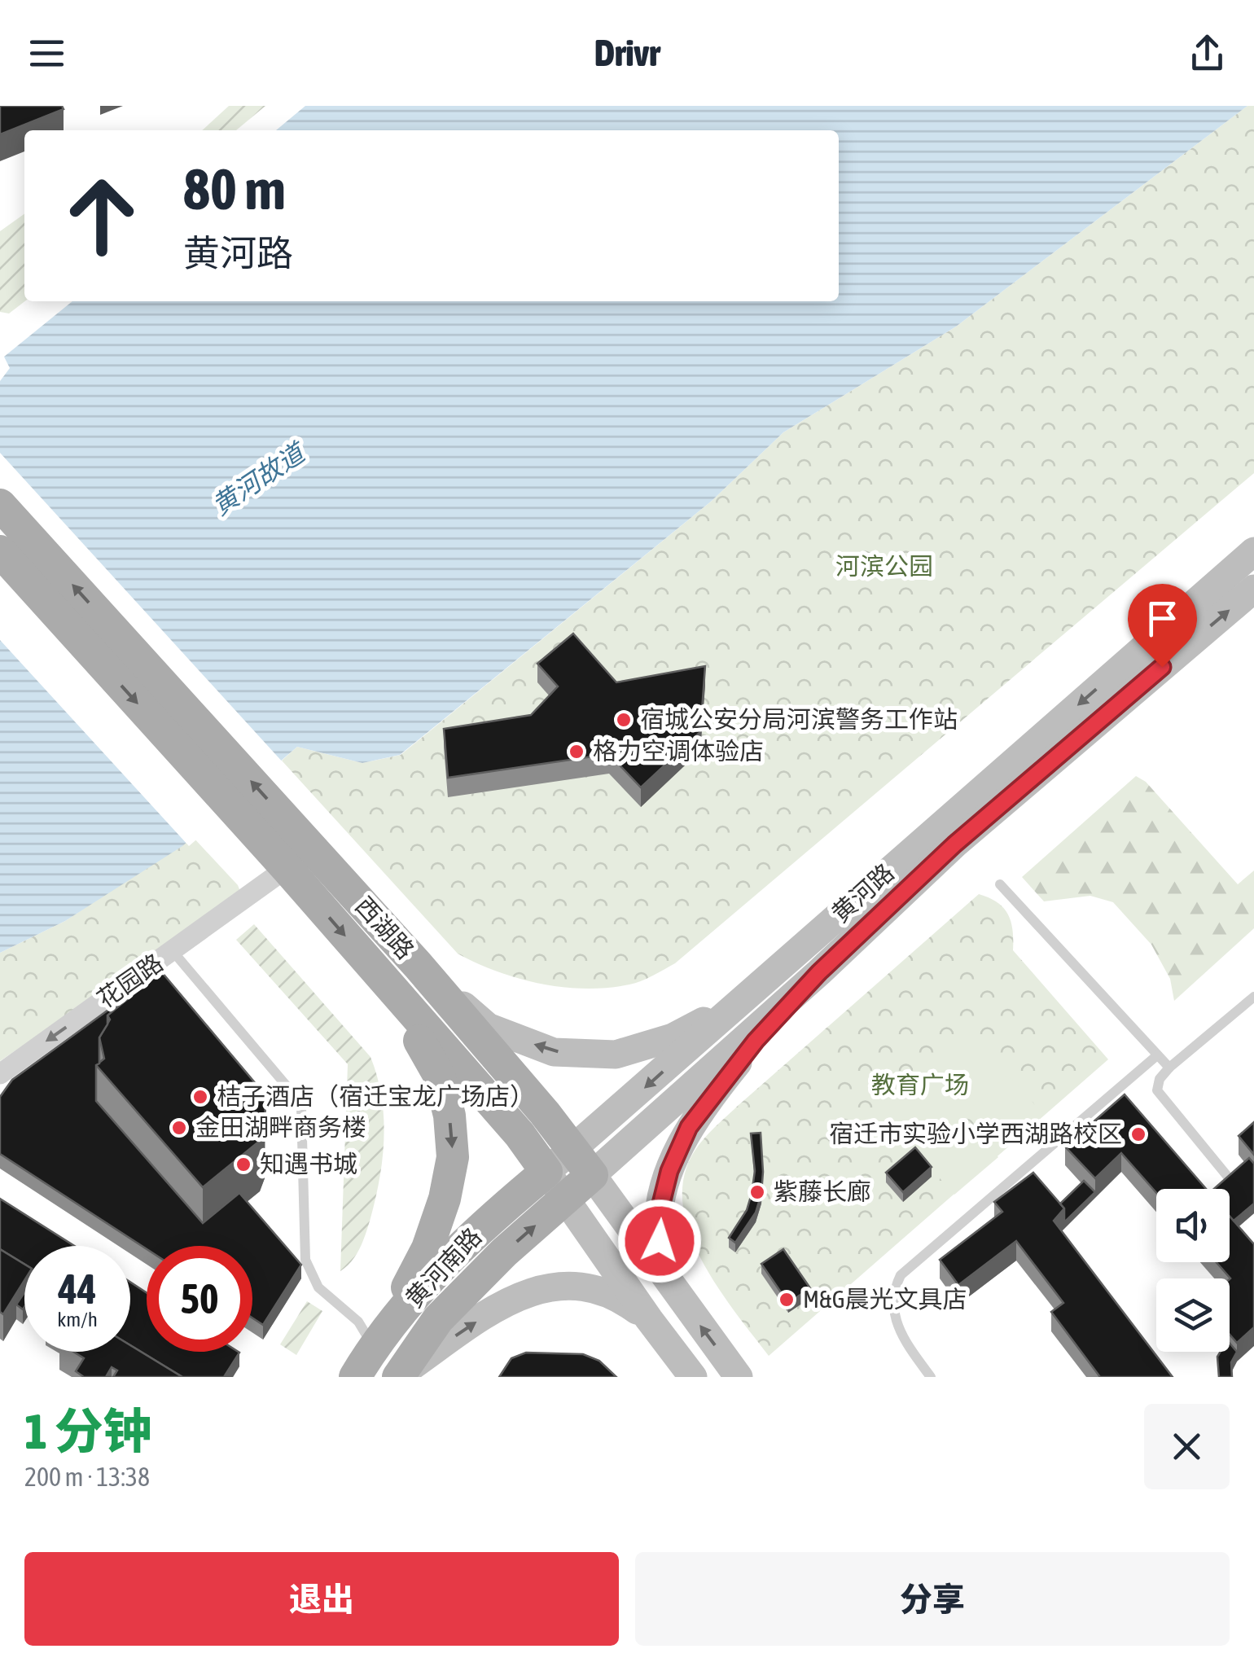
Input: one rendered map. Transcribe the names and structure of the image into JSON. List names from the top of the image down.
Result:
{
  "streets": {
    "main road": ["黄河路", "西湖路", "黄河南路"],
    "street": ["花园路"]
  },
  "crossings": [
    ["黄河路", "西湖路"],
    ["黄河路", "黄河南路"],
    ["西湖路", "花园路"],
    ["西湖路", "黄河南路"]
  ],
  "one_way": ["花园路"],
  "water": ["黄河故道"],
  "parks": ["河滨公园", "教育广场"],
  "places": [
    "宿城公安分局河滨警务工作站",
    "格力空调体验店",
    "桔子酒店（宿迁宝龙广场店）",
    "金田湖畔商务楼",
    "宿迁市实验小学西湖路校区",
    "知遇书城",
    "紫藤长廊",
    "M&G晨光文具店"
  ],
  "page": {
    "header": "Drivr",
    "turn": ["80 m", "黄河路"],
    "speed": "44 km/h",
    "limit": "50",
    "heading": ["1 分钟", "200 m · 13:38"],
    "buttons": ["退出", "分享"]
  }
}
